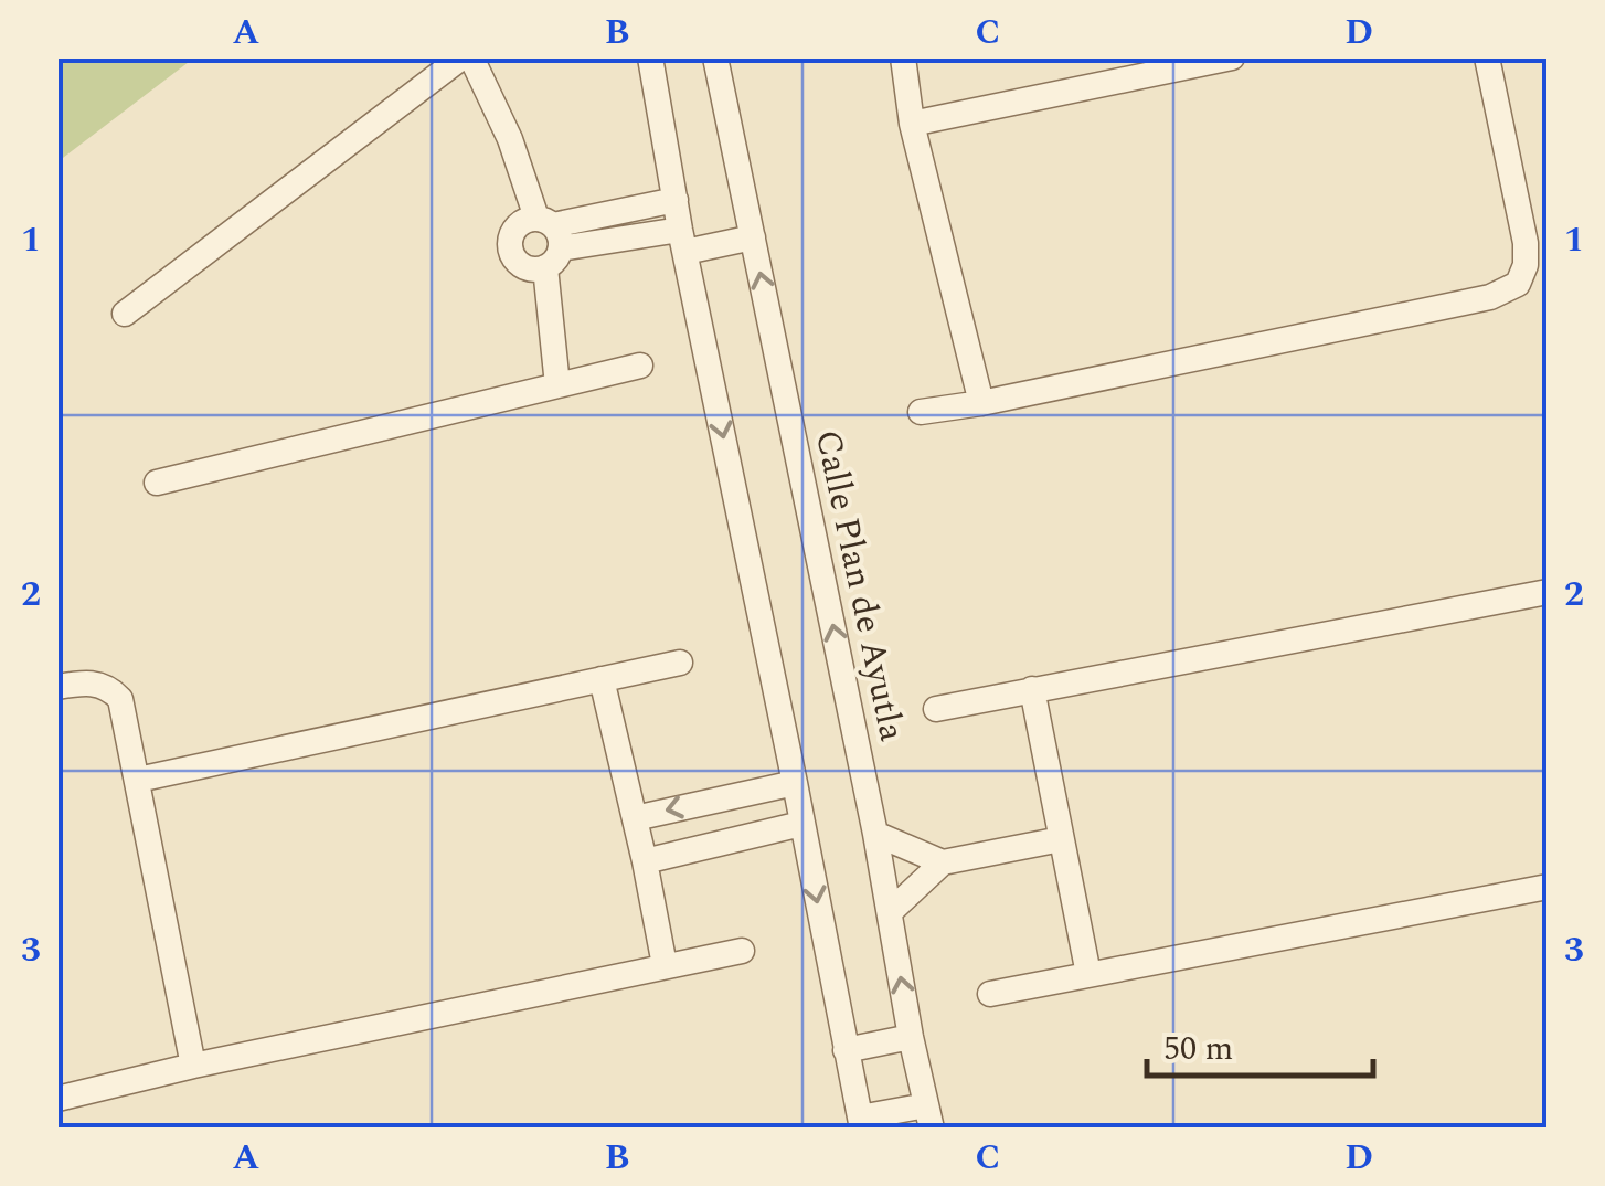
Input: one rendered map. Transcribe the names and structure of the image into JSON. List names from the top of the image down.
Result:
{
  "streets": {
    "street": ["Calle Plan de Ayutla"]
  },
  "scale_bar": "50 m",
  "grid": {
    "columns": [
      "A",
      "B",
      "C",
      "D"
    ],
    "rows": ["1", "2", "3"]
  }
}
